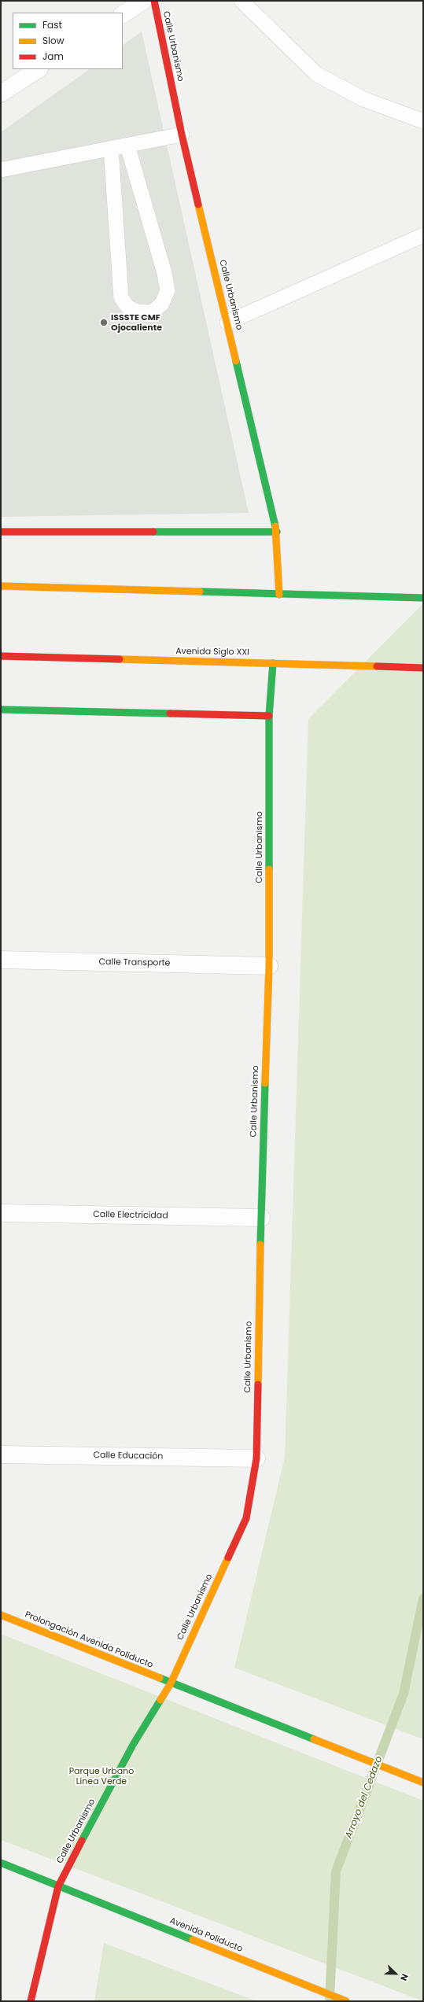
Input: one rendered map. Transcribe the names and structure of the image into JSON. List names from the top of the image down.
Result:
{
  "streets": {
    "main road": [
      "Calle Urbanismo",
      "Avenida Siglo XXI",
      "Prolongación Avenida Poliducto",
      "Avenida Poliducto"
    ],
    "street": ["Calle Transporte", "Calle Electricidad", "Calle Educación"]
  },
  "crossings": [
    ["Calle Urbanismo", "Avenida Siglo XXI"],
    ["Calle Urbanismo", "Calle Transporte"],
    ["Calle Urbanismo", "Calle Electricidad"],
    ["Calle Urbanismo", "Calle Educación"],
    ["Calle Urbanismo", "Prolongación Avenida Poliducto"],
    ["Calle Urbanismo", "Avenida Poliducto"]
  ],
  "water": ["Arroyo del Cedazo"],
  "parks": ["Parque Urbano Línea Verde"],
  "places": ["ISSSTE CMF Ojocaliente"],
  "legend": ["Fast", "Slow", "Jam"],
  "north": "bottom right"
}
